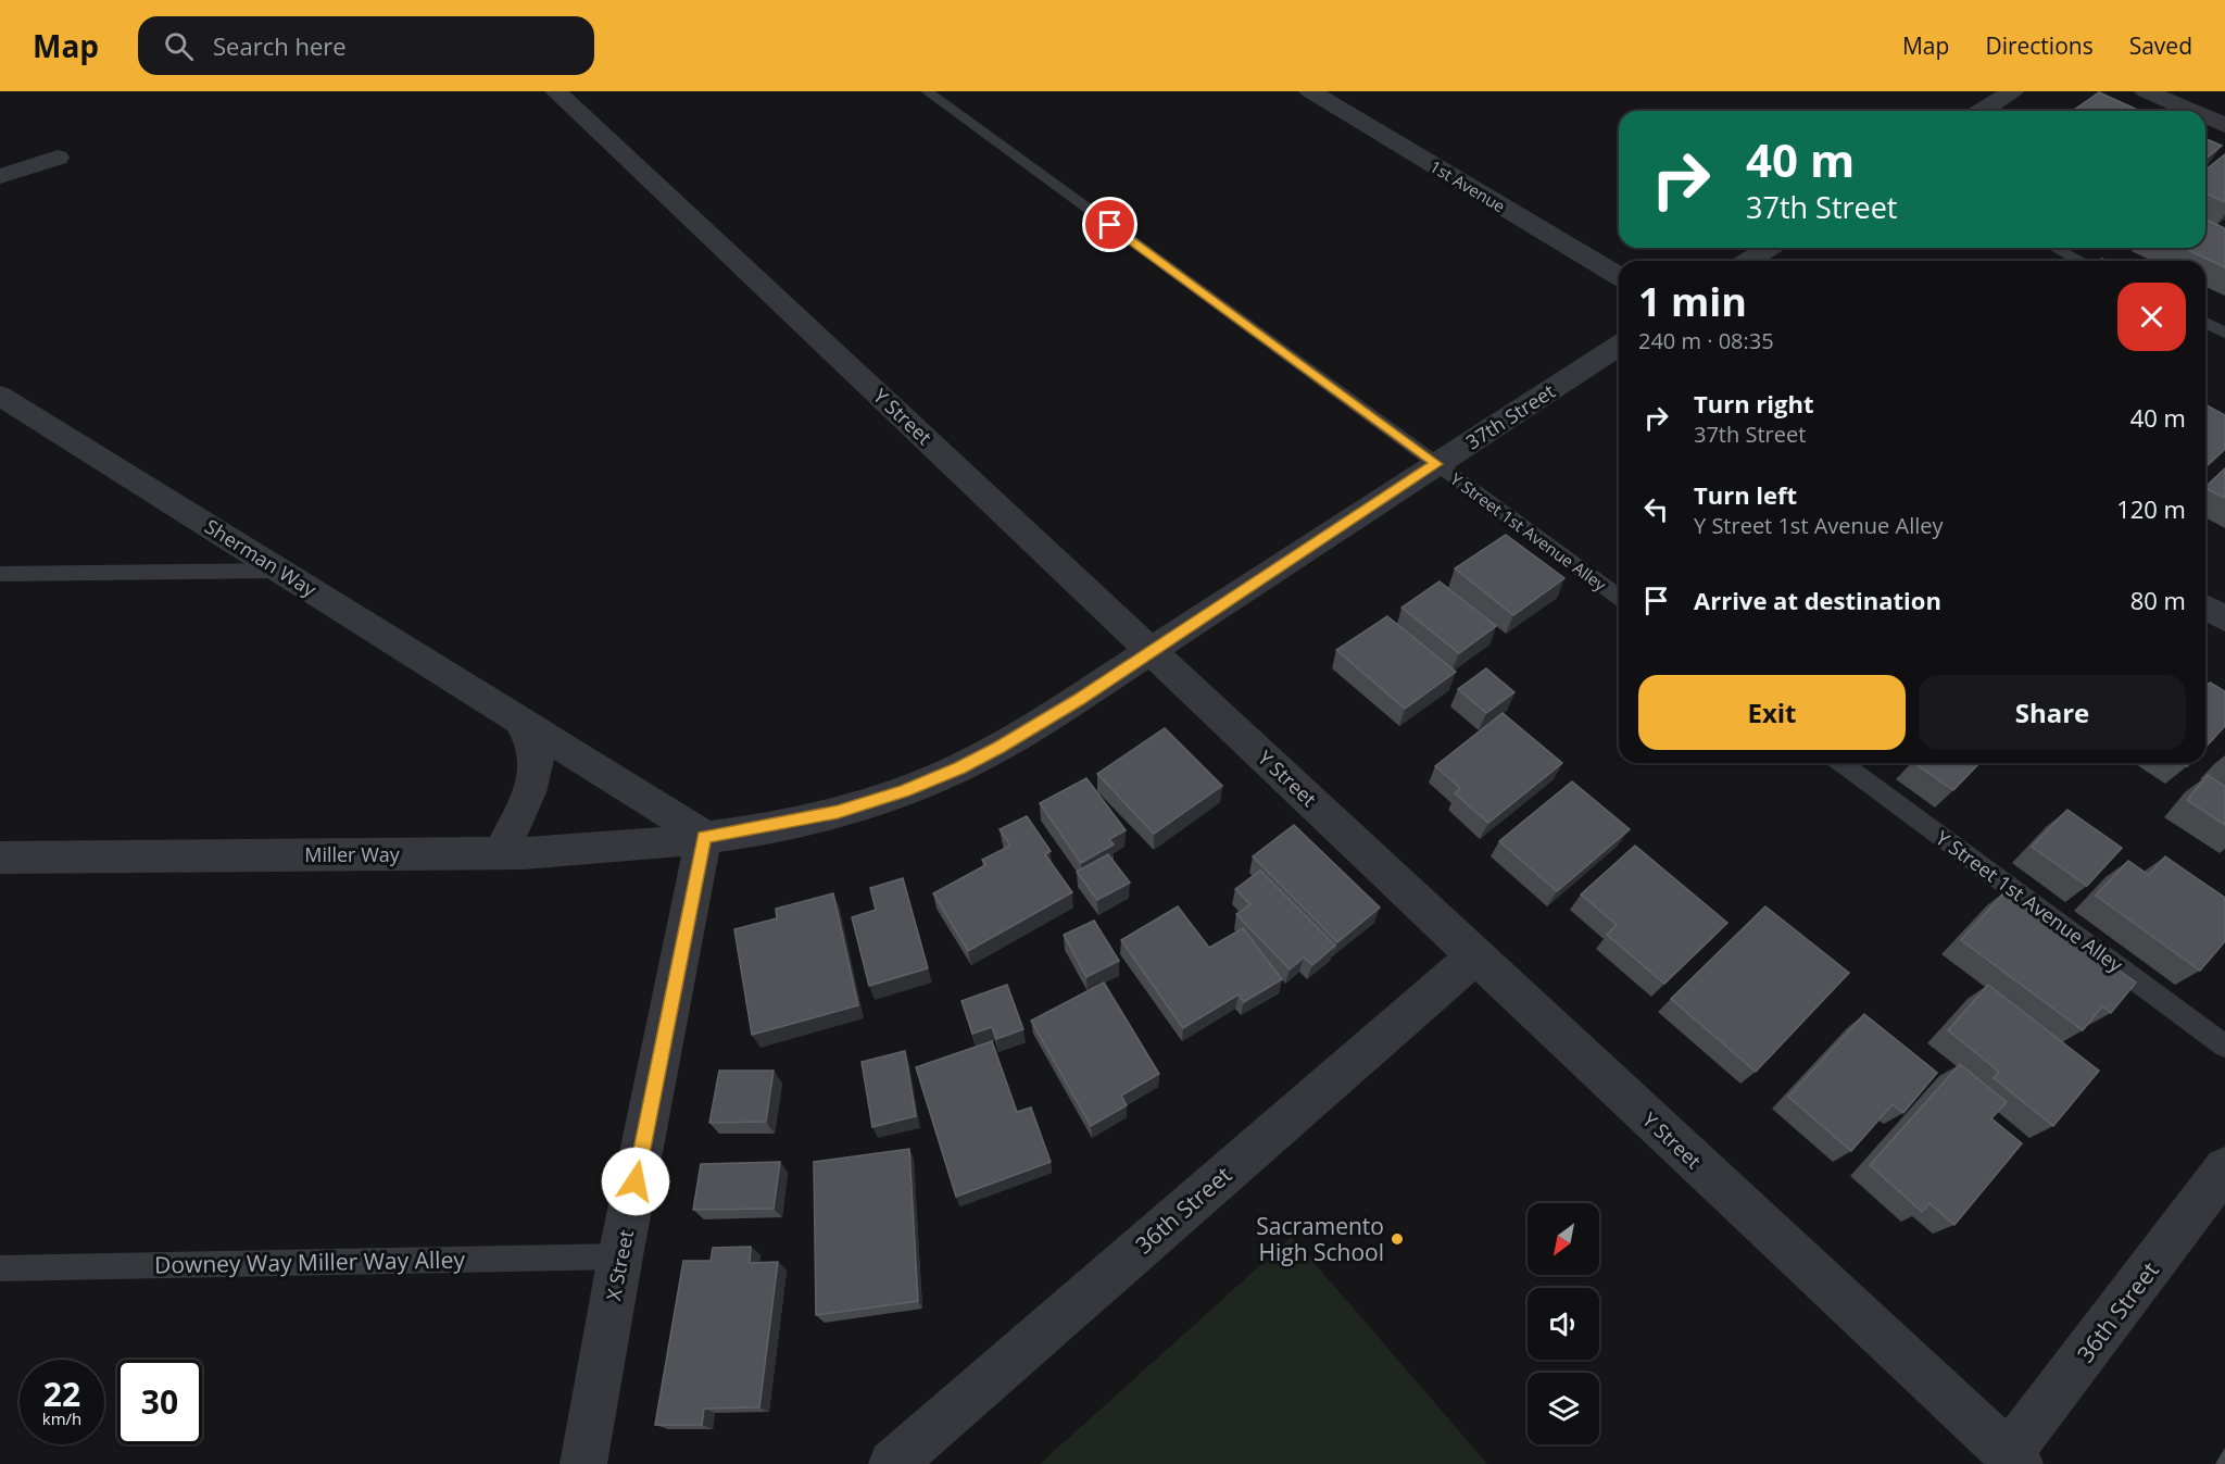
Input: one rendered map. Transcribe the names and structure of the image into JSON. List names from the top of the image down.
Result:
{
  "streets": {
    "street": [
      "1st Avenue",
      "Y Street",
      "37th Street",
      "Sherman Way",
      "Miller Way",
      "36th Street",
      "X Street"
    ],
    "lane": ["Y Street 1st Avenue Alley", "Downey Way Miller Way Alley"]
  },
  "crossings": [
    ["Y Street", "37th Street"],
    ["Y Street", "36th Street"],
    ["37th Street", "Y Street 1st Avenue Alley"],
    ["37th Street", "Sherman Way"],
    ["37th Street", "Miller Way"],
    ["37th Street", "X Street"],
    ["Sherman Way", "Miller Way"],
    ["Sherman Way", "X Street"],
    ["Miller Way", "X Street"],
    ["Downey Way Miller Way Alley", "X Street"]
  ],
  "places": ["Sacramento High School"],
  "north": "bottom left",
  "page": {
    "header": "Map",
    "search": "Search here",
    "nav": ["Map", "Directions", "Saved"],
    "turn": ["40 m", "37th Street"],
    "heading": ["1 min", "240 m · 08:35"],
    "list": [
      {
        "name": "Turn right",
        "note": "37th Street",
        "value": "40 m"
      },
      {
        "name": "Turn left",
        "note": "Y Street 1st Avenue Alley",
        "value": "120 m"
      },
      {
        "name": "Arrive at destination",
        "value": "80 m"
      }
    ],
    "buttons": ["Exit", "Share"],
    "speed": "22 km/h",
    "limit": "30"
  }
}
